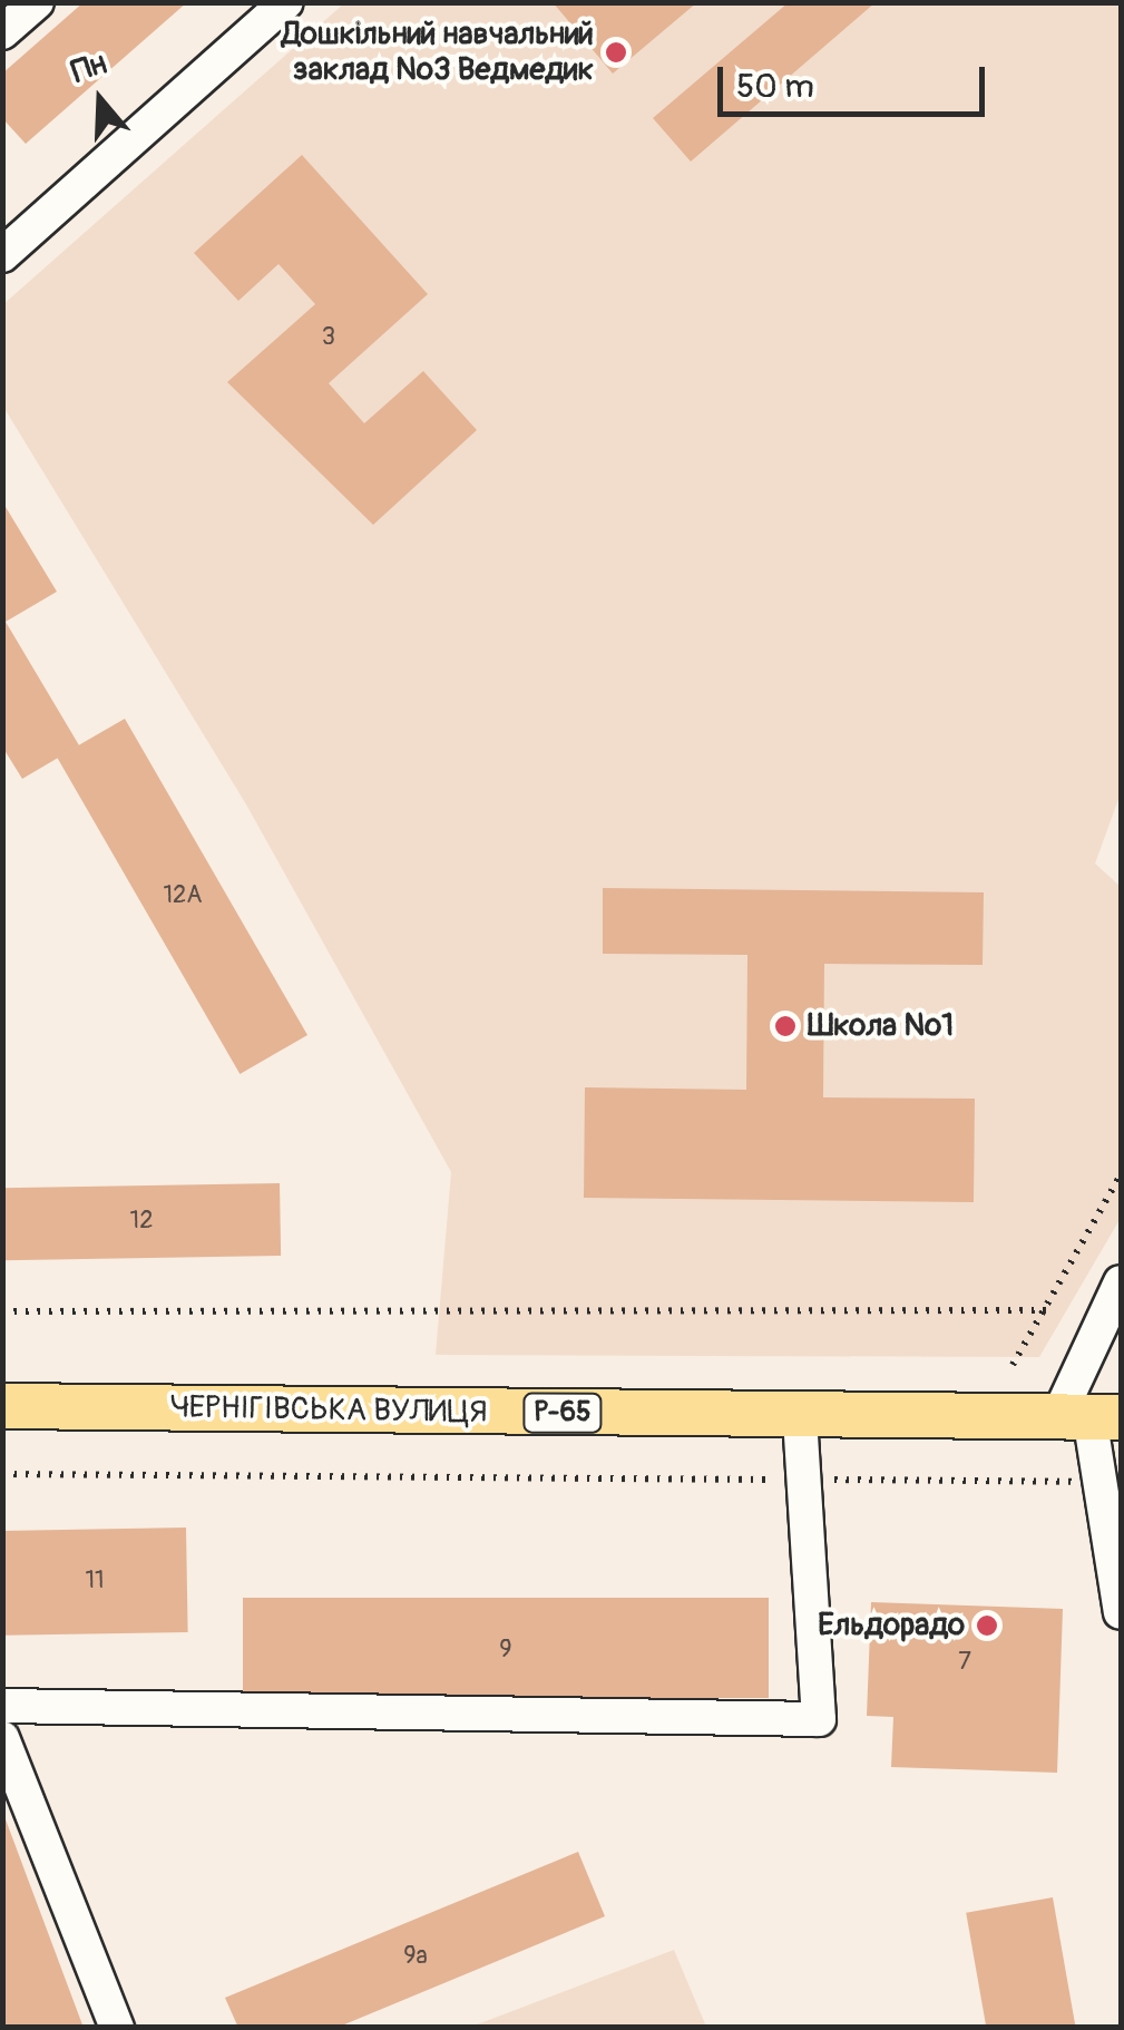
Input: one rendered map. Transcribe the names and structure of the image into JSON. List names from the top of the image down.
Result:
{
  "streets": {
    "main road": ["ЧЕРНІГІВСЬКА ВУЛИЦЯ", "Р-65"]
  },
  "places": ["Дошкільний навчальний заклад №3 Ведмедик", "Школа №1", "Ельдорадо"],
  "house_numbers": [
    "3",
    "12А",
    "12",
    "11",
    "9",
    "7",
    "9а"
  ],
  "scale_bar": "50 m",
  "north": "top"
}
